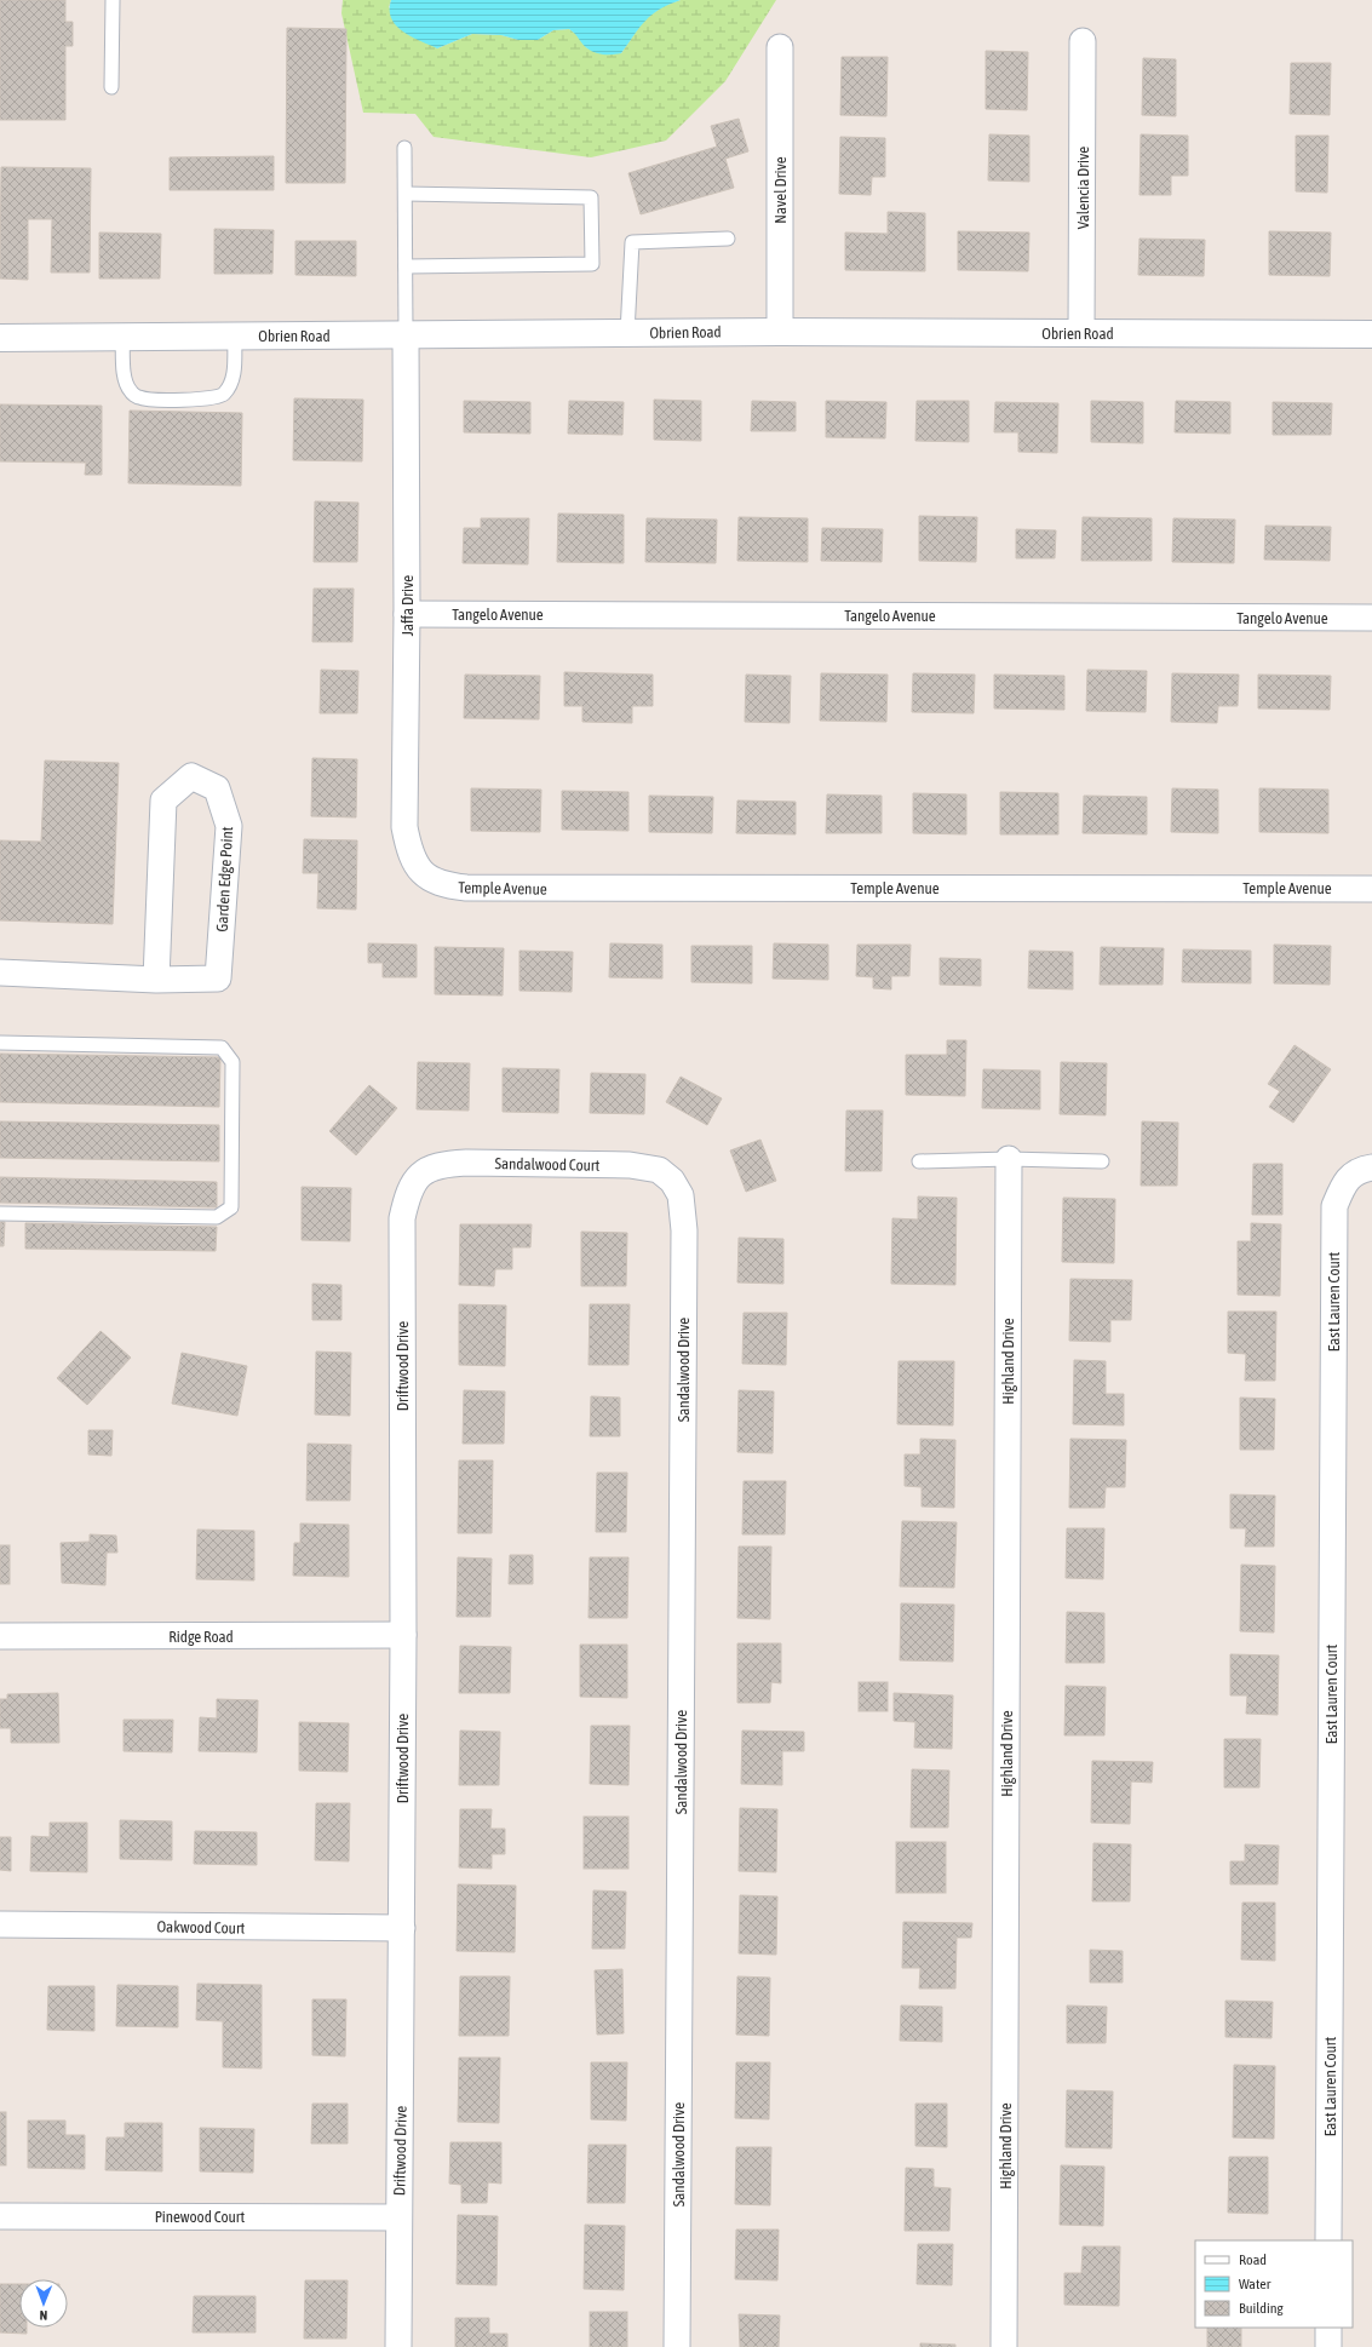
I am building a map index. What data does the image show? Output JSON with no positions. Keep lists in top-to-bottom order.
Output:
{
  "streets": {
    "street": [
      "Valencia Drive",
      "Navel Drive",
      "Obrien Road",
      "Jaffa Drive",
      "Tangelo Avenue",
      "Garden Edge Point",
      "Temple Avenue",
      "Sandalwood Court",
      "East Lauren Court",
      "Highland Drive",
      "Driftwood Drive",
      "Sandalwood Drive",
      "Ridge Road",
      "Oakwood Court",
      "Pinewood Court"
    ]
  },
  "crossings": [
    ["Valencia Drive", "Obrien Road"],
    ["Navel Drive", "Obrien Road"],
    ["Obrien Road", "Jaffa Drive"],
    ["Jaffa Drive", "Tangelo Avenue"],
    ["Jaffa Drive", "Temple Avenue"],
    ["Sandalwood Court", "Driftwood Drive"],
    ["Sandalwood Court", "Sandalwood Drive"],
    ["Driftwood Drive", "Ridge Road"],
    ["Driftwood Drive", "Oakwood Court"],
    ["Driftwood Drive", "Pinewood Court"]
  ],
  "legend": ["Road", "Water", "Building"],
  "north": "bottom"
}
